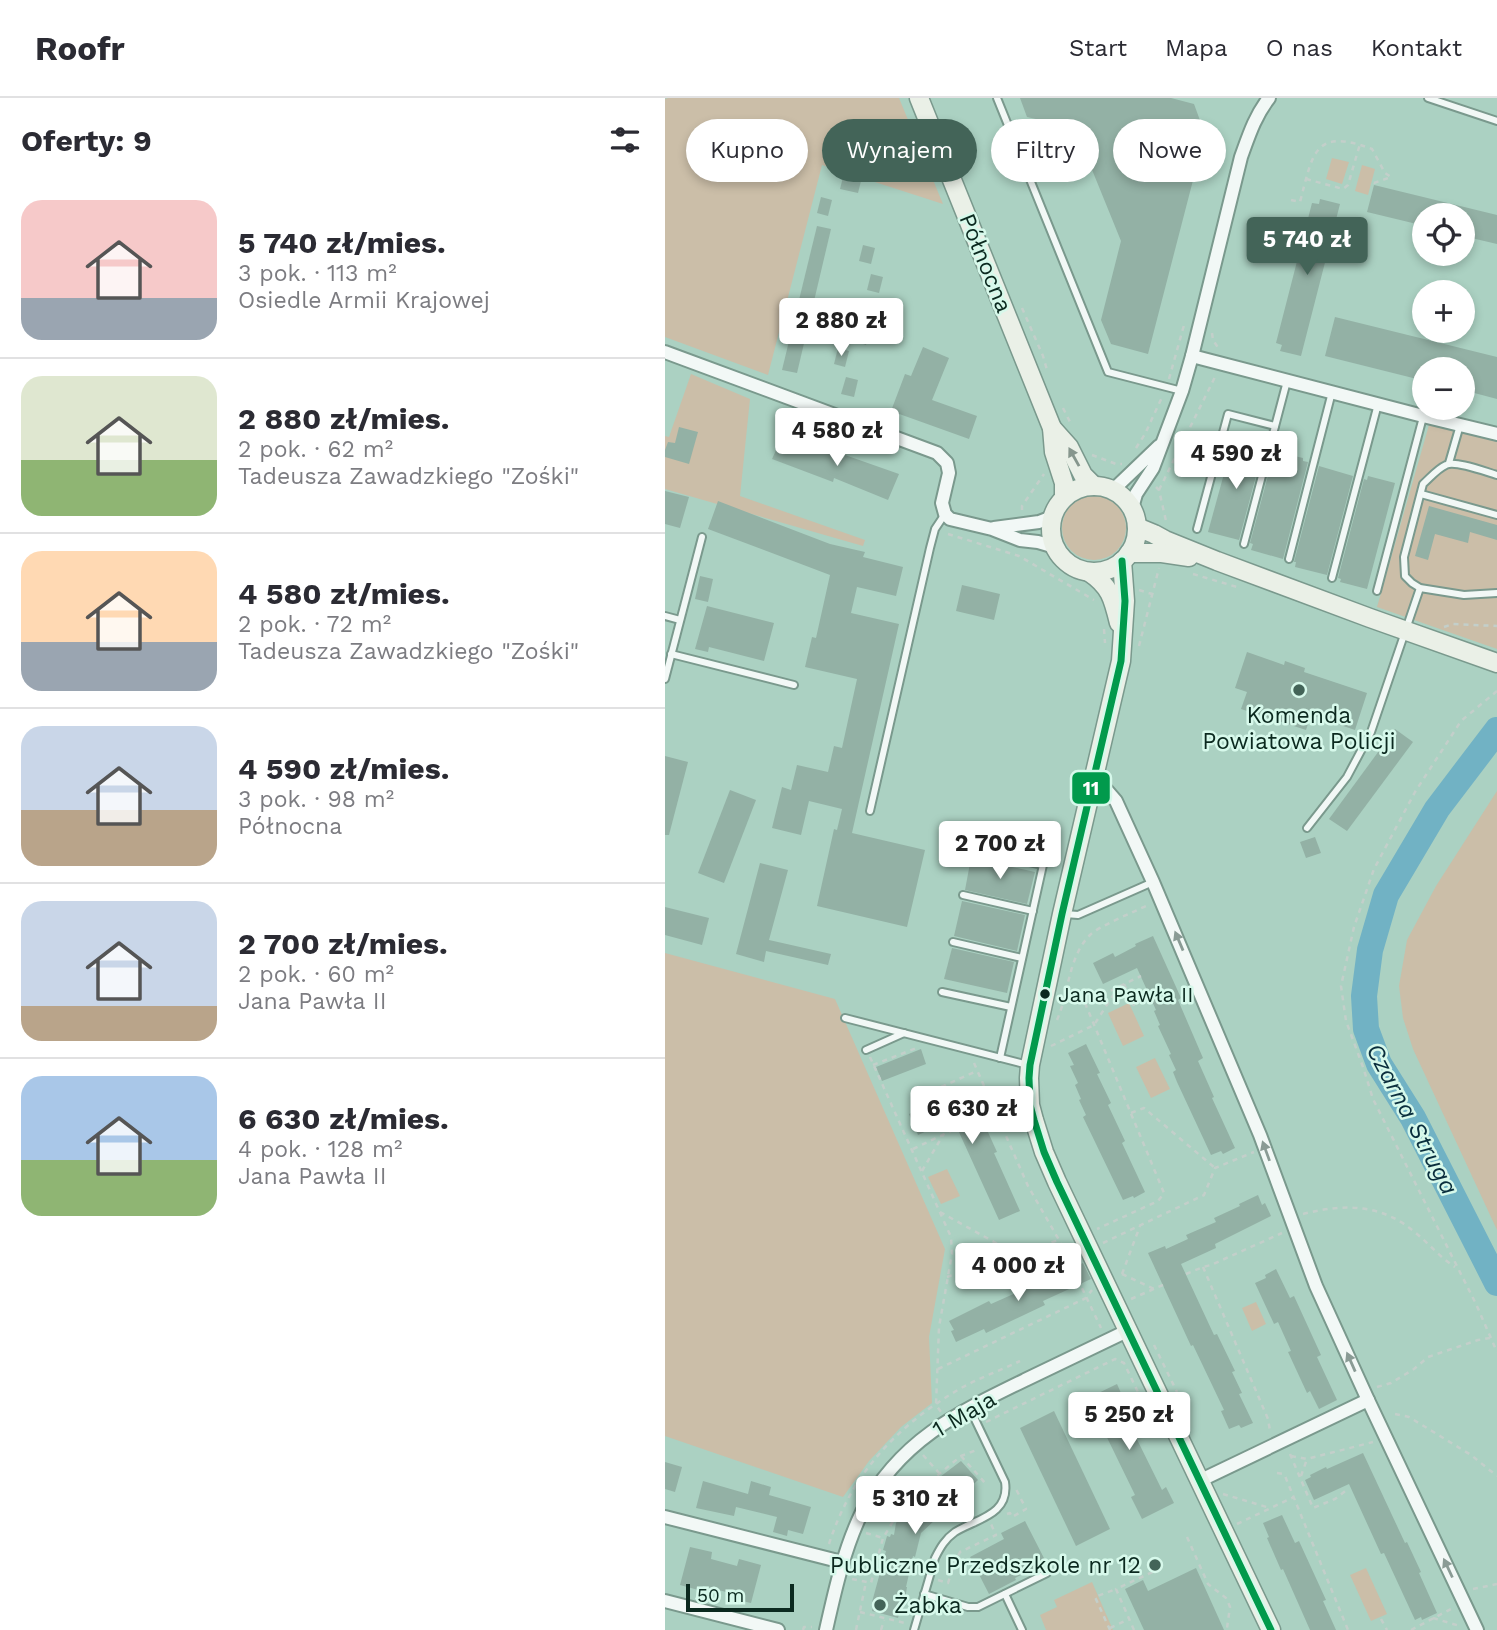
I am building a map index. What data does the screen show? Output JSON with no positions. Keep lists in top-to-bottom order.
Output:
{
  "streets": {
    "street": ["Północna", "1 Maja"]
  },
  "water": ["Czarna Struga"],
  "places": [
    "Komenda Powiatowa Policji",
    "Jana Pawła II",
    "Publiczne Przedszkole nr 12",
    "Żabka"
  ],
  "lines": ["transit line 11"],
  "scale_bar": "50 m",
  "page": {
    "header": "Roofr",
    "nav": [
      "Start",
      "Mapa",
      "O nas",
      "Kontakt"
    ],
    "heading": "Oferty: 9",
    "chip": [
      "Kupno",
      "Wynajem",
      "Filtry",
      "Nowe"
    ],
    "list": [
      {
        "name": "5 740 zł/mies.",
        "note": "3 pok. · 113 m² · Osiedle Armii Krajowej"
      },
      {
        "name": "2 880 zł/mies.",
        "note": "2 pok. · 62 m² · Tadeusza Zawadzkiego \"Zośki\""
      },
      {
        "name": "4 580 zł/mies.",
        "note": "2 pok. · 72 m² · Tadeusza Zawadzkiego \"Zośki\""
      },
      {
        "name": "4 590 zł/mies.",
        "note": "3 pok. · 98 m² · Północna"
      },
      {
        "name": "2 700 zł/mies.",
        "note": "2 pok. · 60 m² · Jana Pawła II"
      },
      {
        "name": "6 630 zł/mies.",
        "note": "4 pok. · 128 m² · Jana Pawła II"
      }
    ],
    "map_buttons": ["+", "−"],
    "price": [
      "5 740 zł",
      "2 880 zł",
      "4 580 zł",
      "4 590 zł",
      "2 700 zł",
      "6 630 zł",
      "4 000 zł",
      "5 250 zł",
      "5 310 zł"
    ],
    "scale": "50 m"
  }
}
